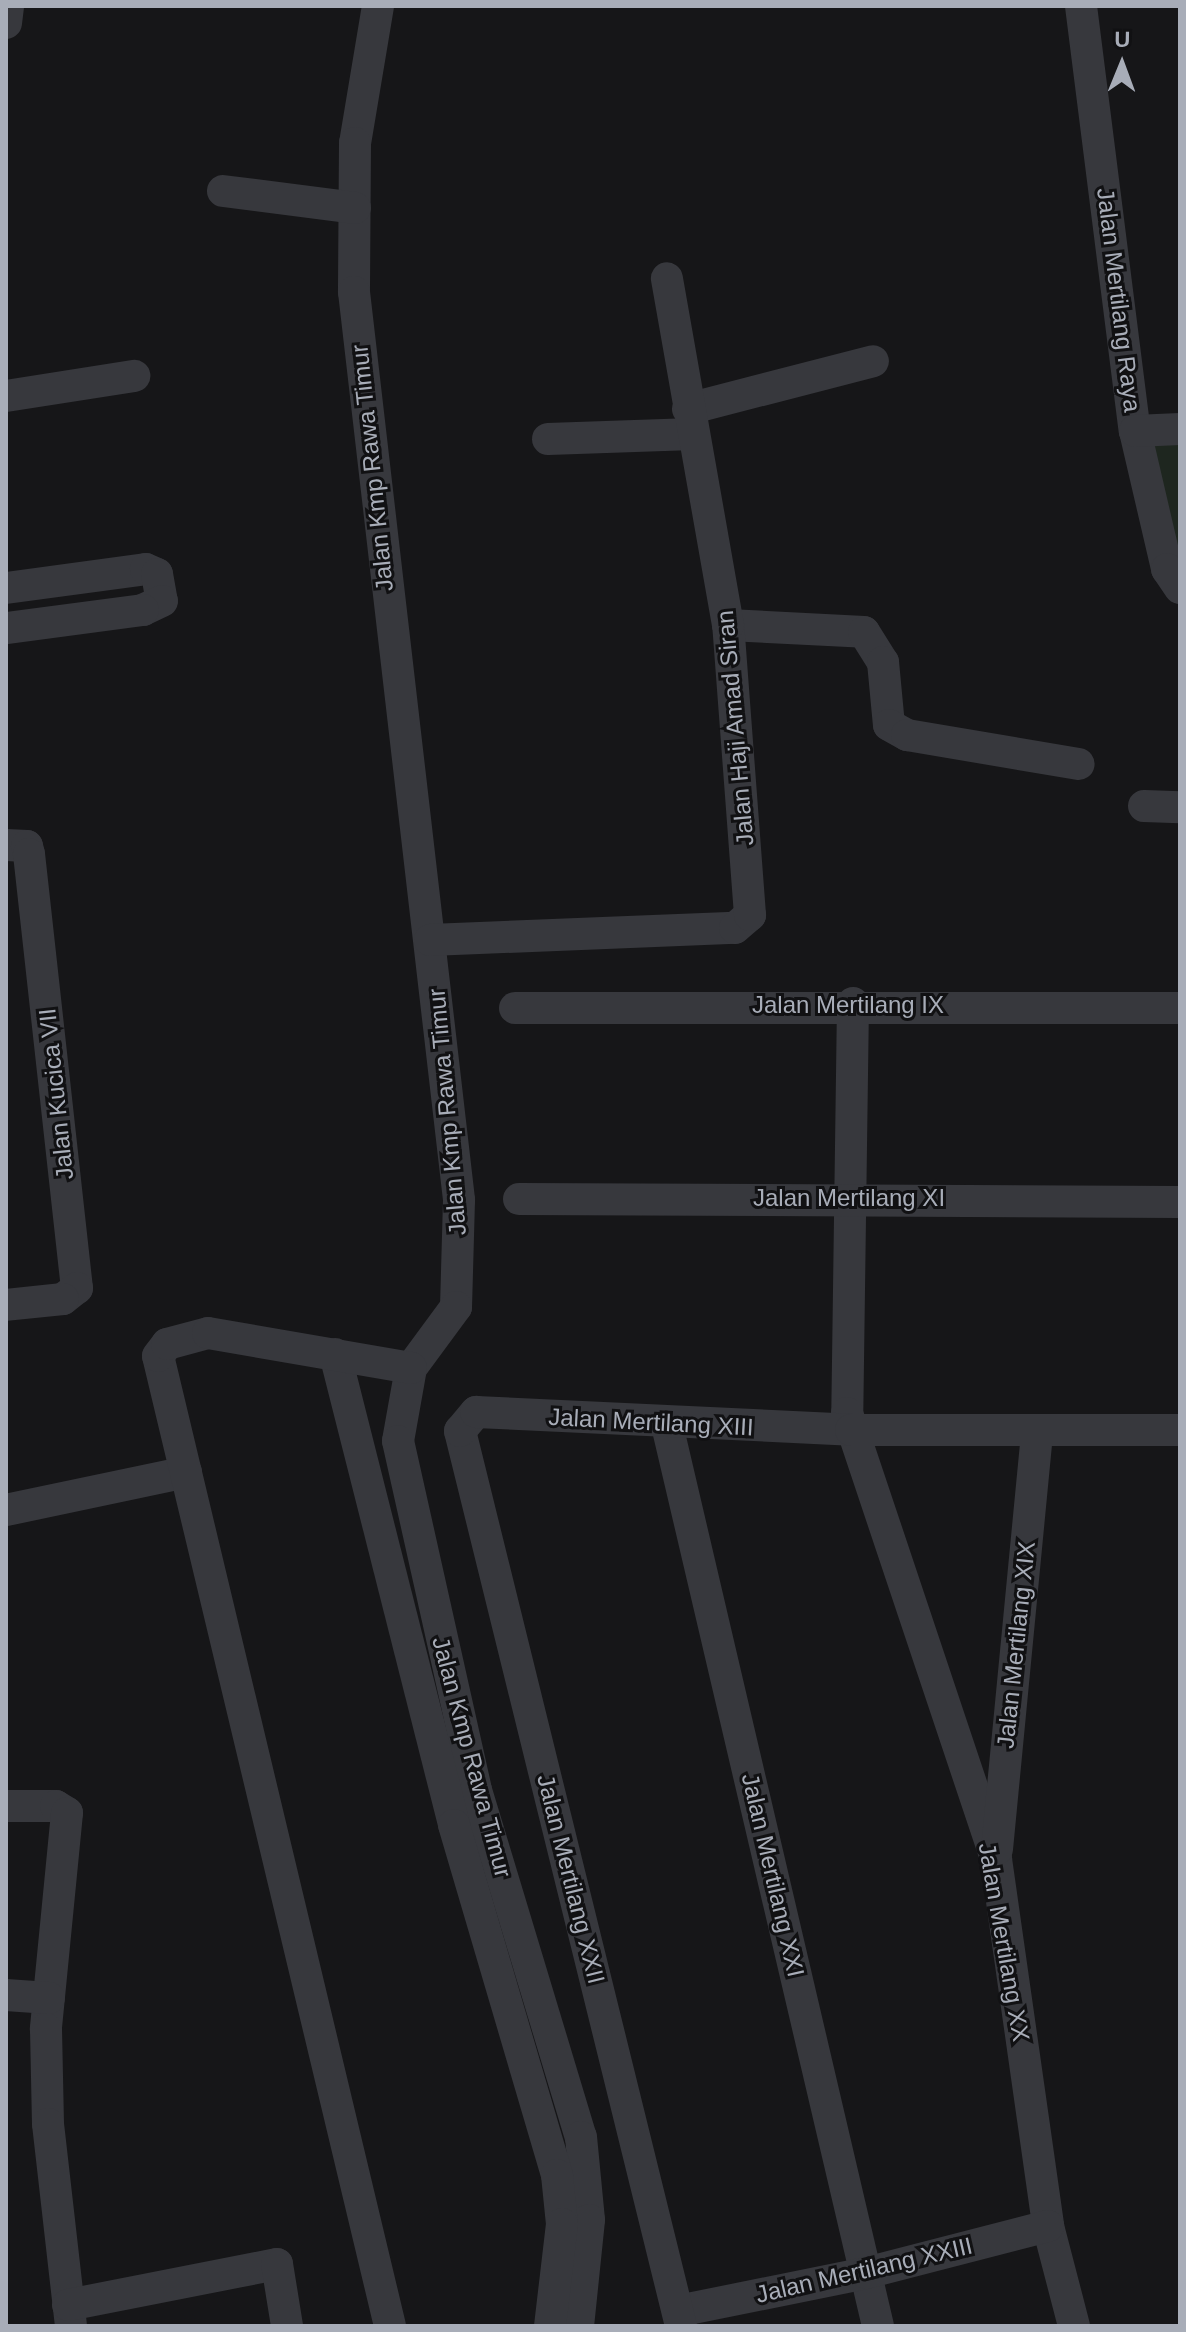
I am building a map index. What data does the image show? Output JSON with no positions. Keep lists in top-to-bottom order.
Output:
{
  "streets": {
    "street": [
      "Jalan Mertilang Raya",
      "Jalan Kmp Rawa Timur",
      "Jalan Haji Amad Siran",
      "Jalan Mertilang IX",
      "Jalan Kucica VII",
      "Jalan Mertilang XI",
      "Jalan Mertilang XIII",
      "Jalan Mertilang XIX",
      "Jalan Mertilang XXI",
      "Jalan Mertilang XXII",
      "Jalan Mertilang XX",
      "Jalan Mertilang XXIII"
    ]
  },
  "crossings": [
    ["Jalan Kmp Rawa Timur", "Jalan Haji Amad Siran"],
    ["Jalan Mertilang XIII", "Jalan Mertilang XIX"],
    ["Jalan Mertilang XIII", "Jalan Mertilang XXI"],
    ["Jalan Mertilang XIII", "Jalan Mertilang XXII"],
    ["Jalan Mertilang XIII", "Jalan Mertilang XX"],
    ["Jalan Mertilang XIX", "Jalan Mertilang XX"],
    ["Jalan Mertilang XXI", "Jalan Mertilang XXIII"],
    ["Jalan Mertilang XXII", "Jalan Mertilang XXIII"],
    ["Jalan Mertilang XX", "Jalan Mertilang XXIII"]
  ],
  "north": "top"
}
